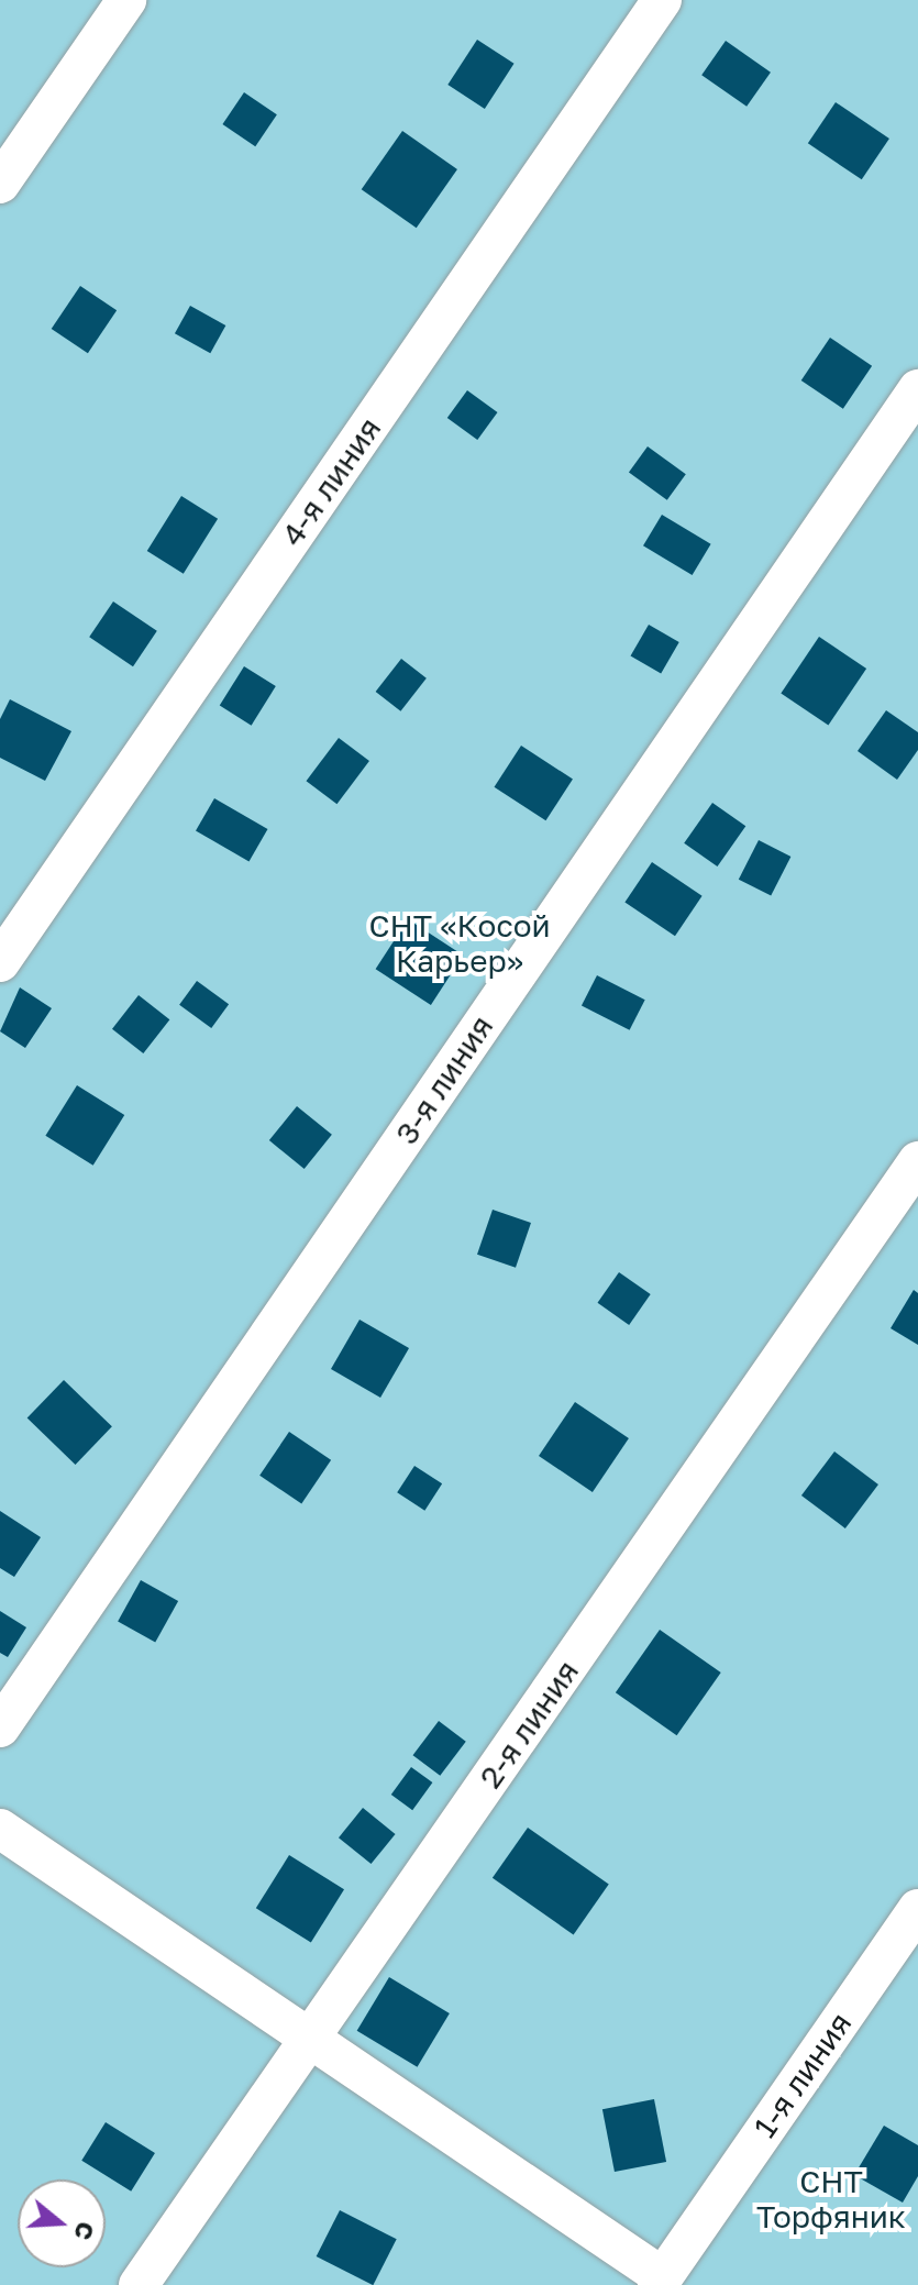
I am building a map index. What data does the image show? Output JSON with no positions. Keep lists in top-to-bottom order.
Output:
{
  "streets": {
    "street": [
      "4-я линия",
      "3-я линия",
      "2-я линия",
      "1-я линия"
    ]
  },
  "parks": ["СНТ «Косой Карьер»", "СНТ Торфяник"],
  "north": "right"
}
